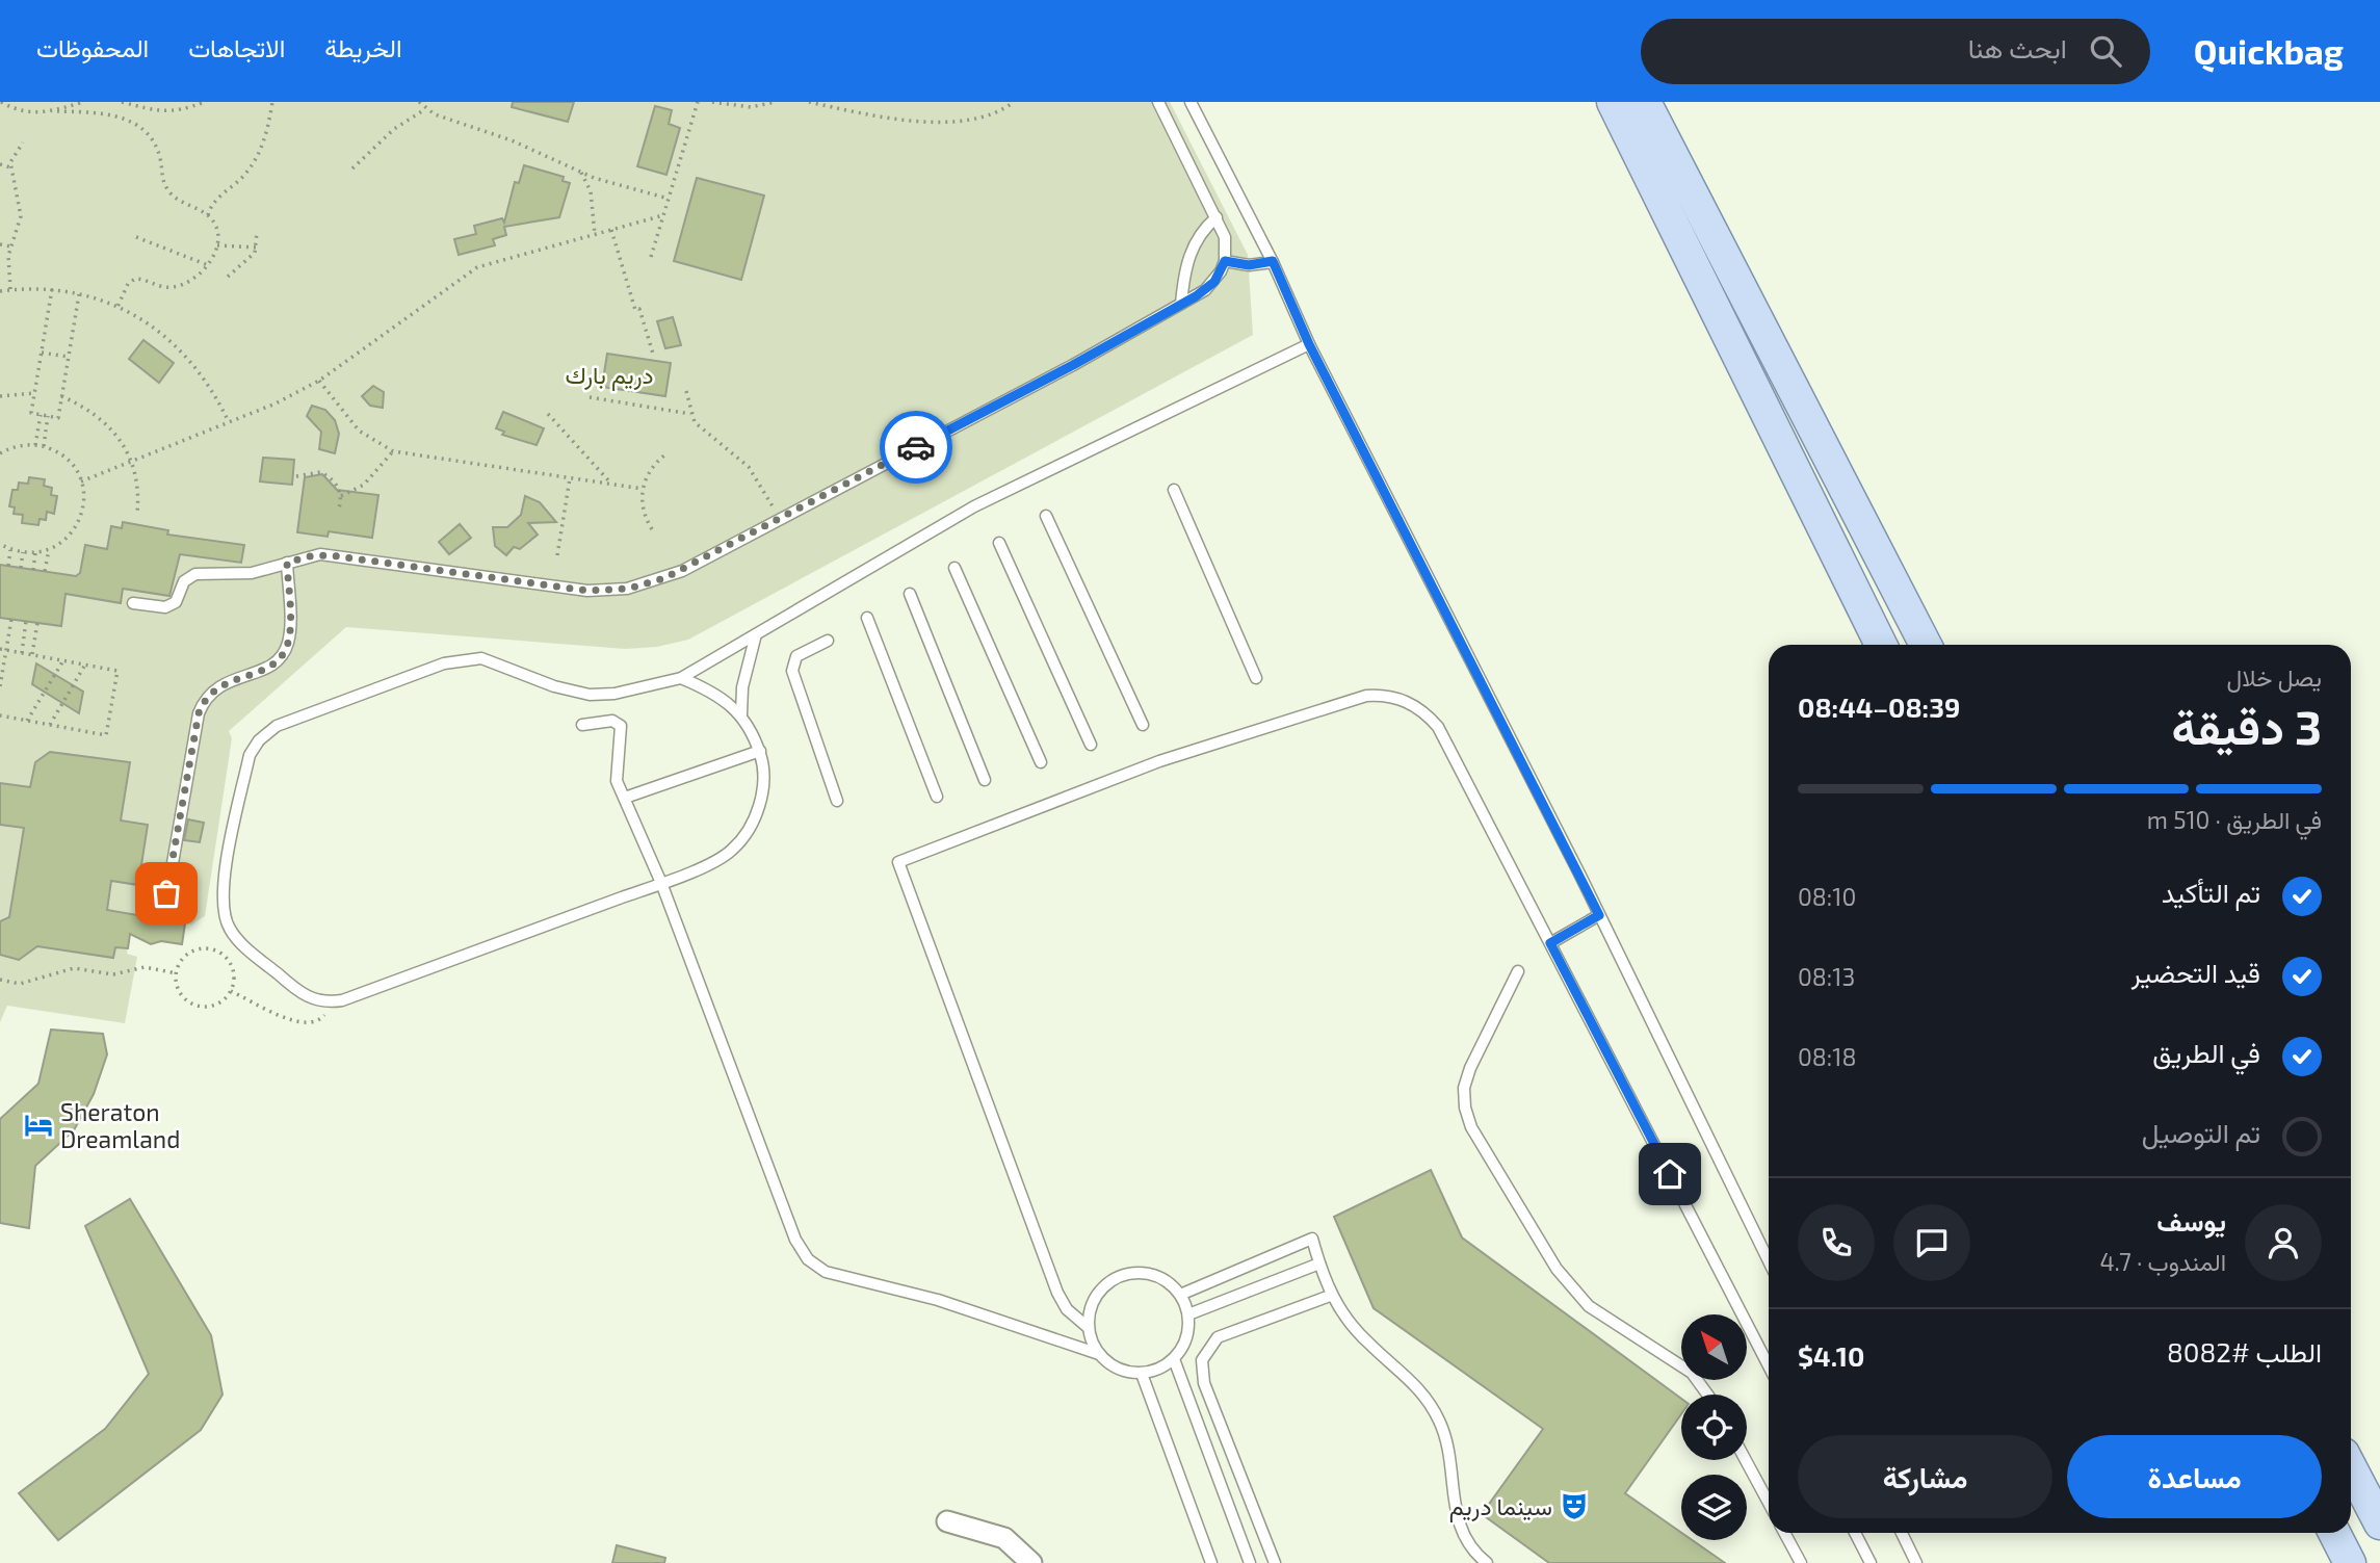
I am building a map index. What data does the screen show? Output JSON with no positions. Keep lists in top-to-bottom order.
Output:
{
  "parks": ["دريم بارك"],
  "places": {
    "hotel": ["Sheraton Dreamland"],
    "theatre": ["سينما دريم"]
  },
  "north": "top left",
  "page": {
    "header": "Quickbag",
    "search": "ابحث هنا",
    "nav": ["الخريطة", "الاتجاهات", "المحفوظات"],
    "heading": ["3 دقيقة", "يصل خلال", "08:39–08:44"],
    "panel": [
      "يوسف",
      "المندوب · 4.7",
      "الطلب #8082",
      "$4.10"
    ],
    "bar": "في الطريق · 510 m",
    "list": [
      ["تم التأكيد", "08:10"],
      ["قيد التحضير", "08:13"],
      ["في الطريق", "08:18"],
      "تم التوصيل"
    ],
    "buttons": ["مساعدة", "مشاركة"]
  }
}
